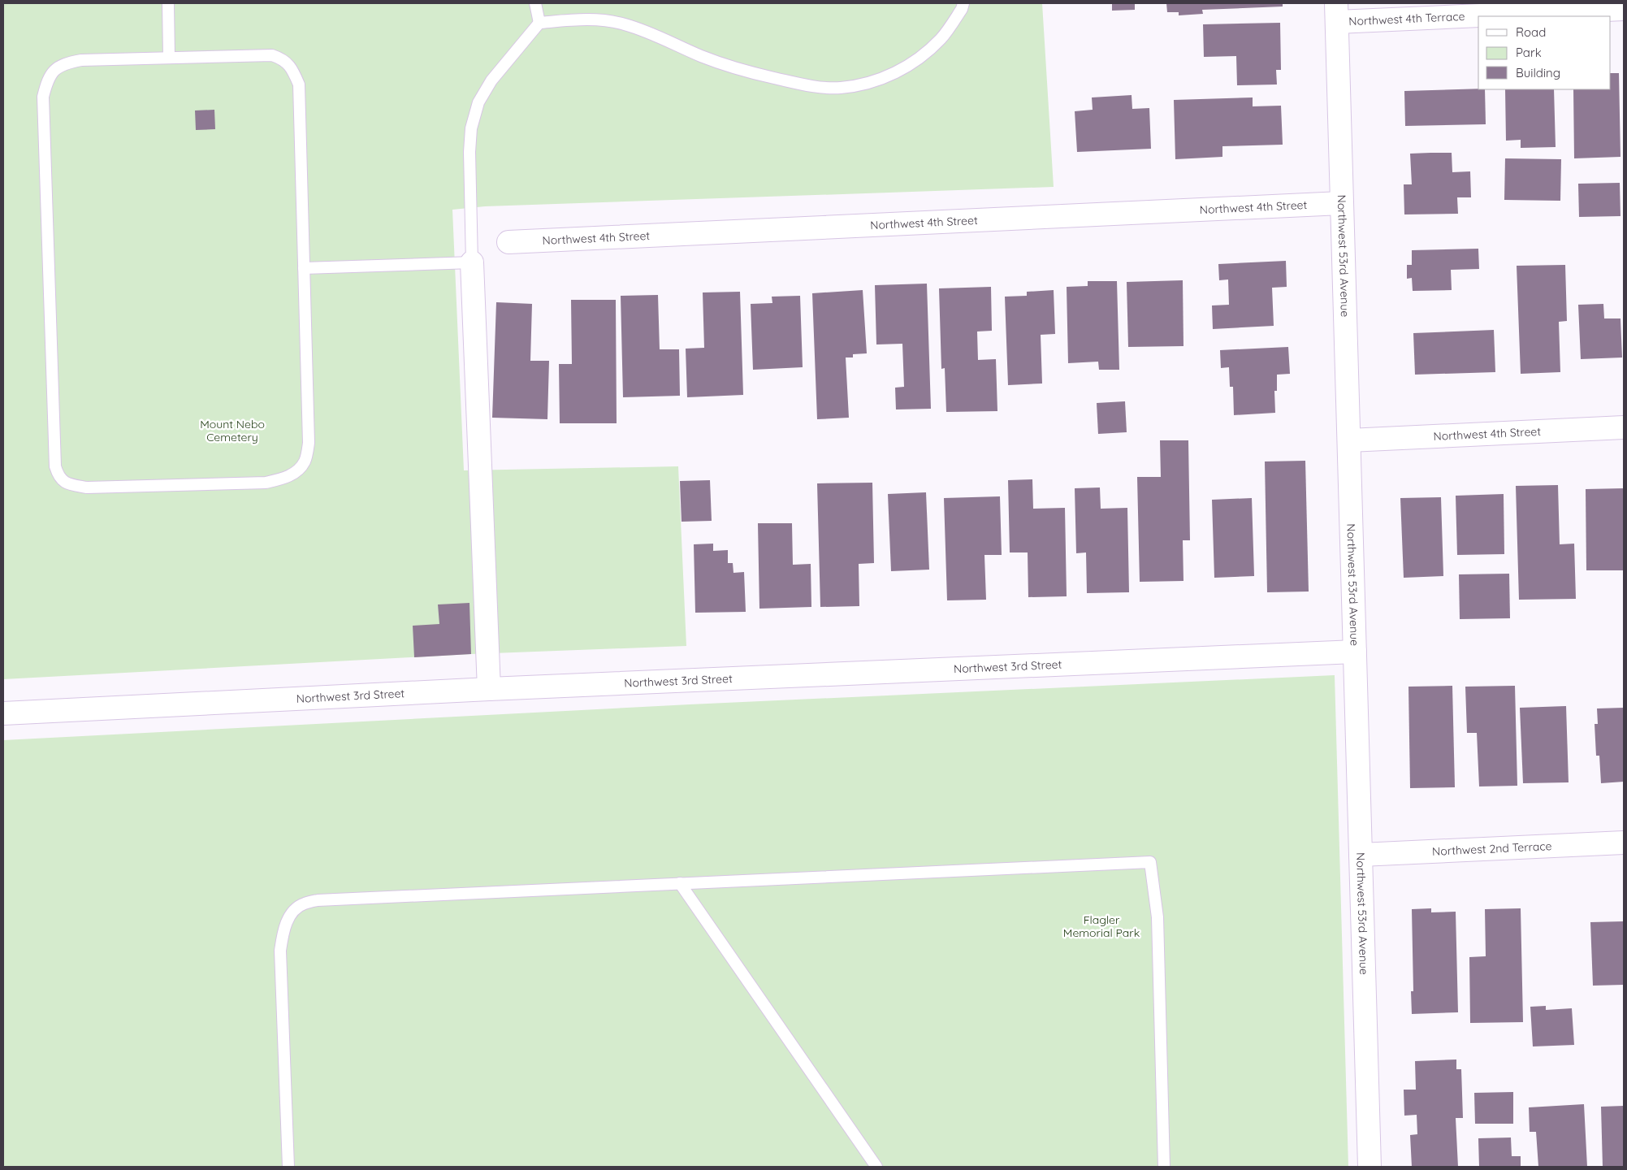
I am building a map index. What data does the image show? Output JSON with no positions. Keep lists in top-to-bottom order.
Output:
{
  "streets": {
    "street": [
      "Northwest 4th Terrace",
      "Northwest 4th Street",
      "Northwest 53rd Avenue",
      "Northwest 3rd Street",
      "Northwest 2nd Terrace"
    ]
  },
  "crossings": [
    ["Northwest 4th Terrace", "Northwest 53rd Avenue"],
    ["Northwest 4th Street", "Northwest 53rd Avenue"],
    ["Northwest 53rd Avenue", "Northwest 3rd Street"],
    ["Northwest 53rd Avenue", "Northwest 2nd Terrace"]
  ],
  "parks": ["Mount Nebo Cemetery", "Flagler Memorial Park"],
  "legend": ["Road", "Park", "Building"]
}
